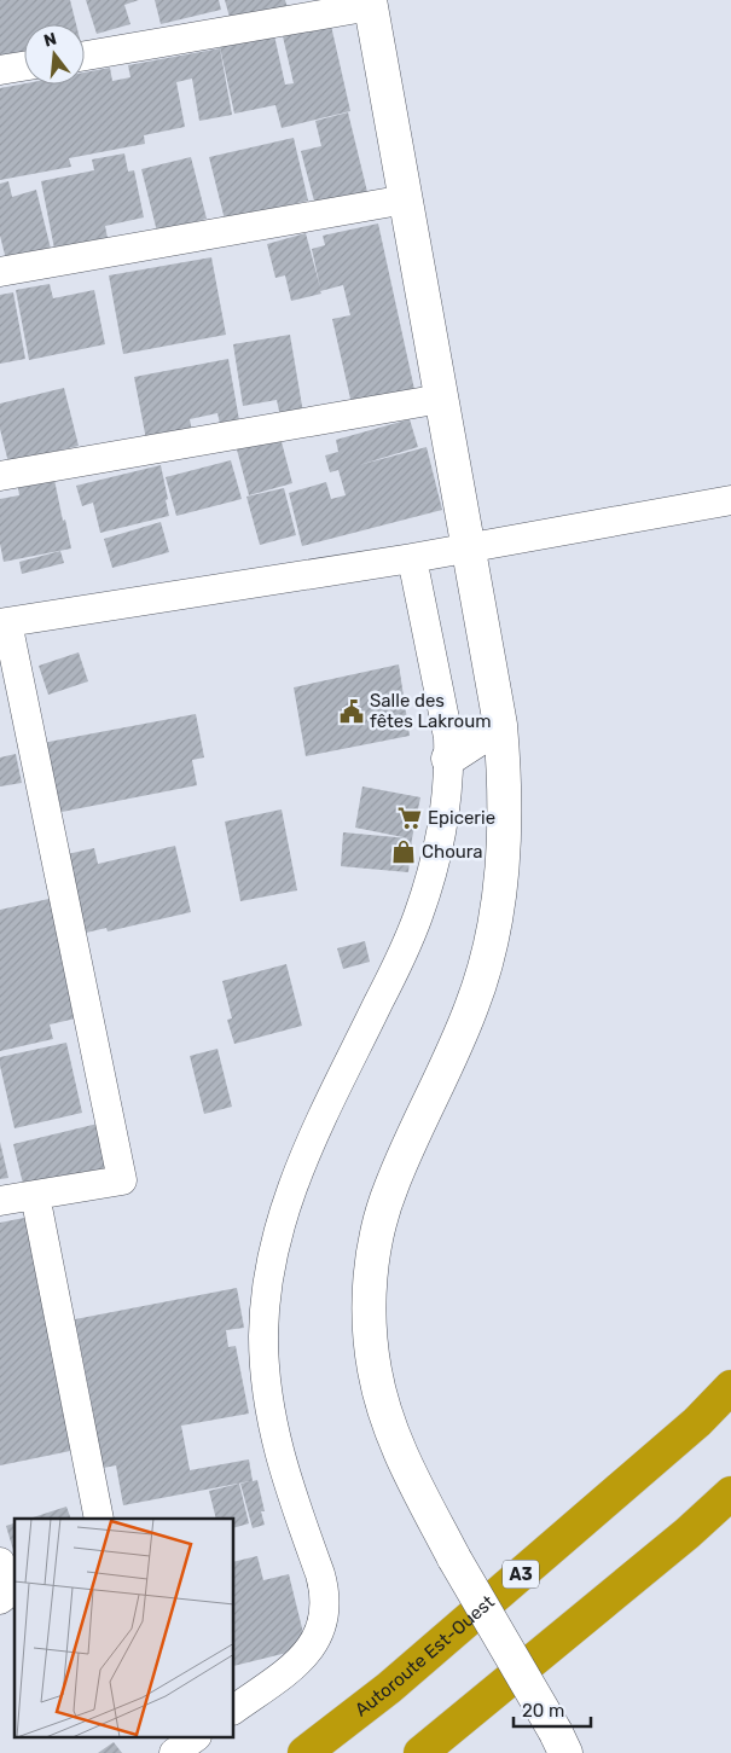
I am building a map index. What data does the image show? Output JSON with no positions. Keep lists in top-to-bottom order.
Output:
{
  "streets": {
    "highway": ["A3", "Autoroute Est-Ouest"]
  },
  "places": {
    "public building": ["Salle des fêtes Lakroum"],
    "supermarket": ["Epicerie"],
    "shop": ["Choura"]
  },
  "scale_bar": "20 m",
  "north": "top"
}
